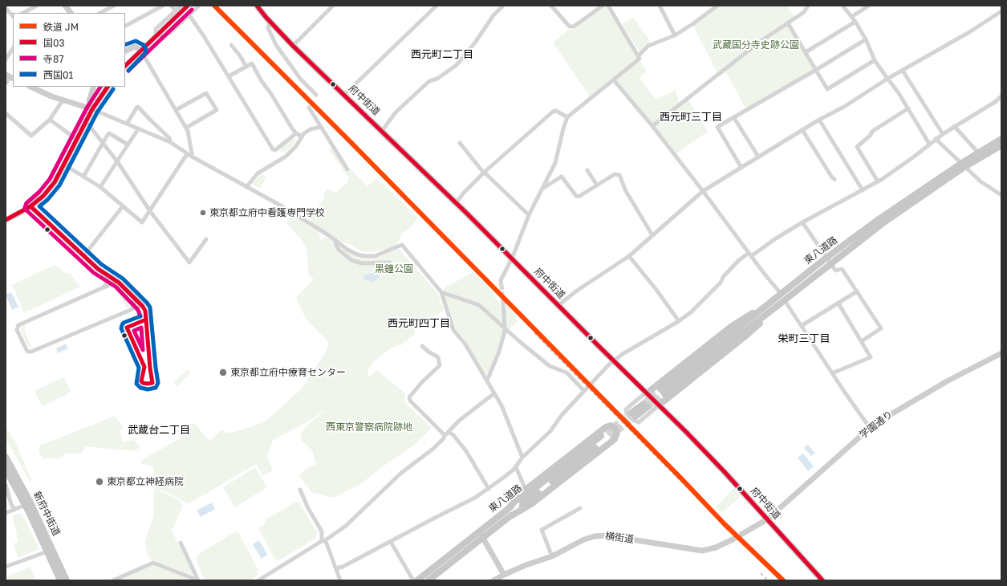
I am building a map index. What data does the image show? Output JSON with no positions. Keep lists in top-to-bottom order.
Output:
{
  "streets": {
    "main road": ["府中街道", "東八道路", "新府中街道"],
    "street": ["学園通り", "横街道"]
  },
  "crossings": [
    ["府中街道", "学園通り"]
  ],
  "districts": [
    "西元町二丁目",
    "西元町三丁目",
    "西元町四丁目",
    "栄町三丁目",
    "武蔵台二丁目"
  ],
  "parks": ["武蔵国分寺史跡公園", "黒鐘公園", "西東京警察病院跡地"],
  "places": ["東京都立府中看護専門学校", "東京都立府中療育センター", "東京都立神経病院"],
  "lines": [
    "rail line JM",
    "transit line 国03",
    "transit line 寺87",
    "transit line 西国01"
  ],
  "legend": [
    "鉄道 JM",
    "国03",
    "寺87",
    "西国01"
  ]
}
